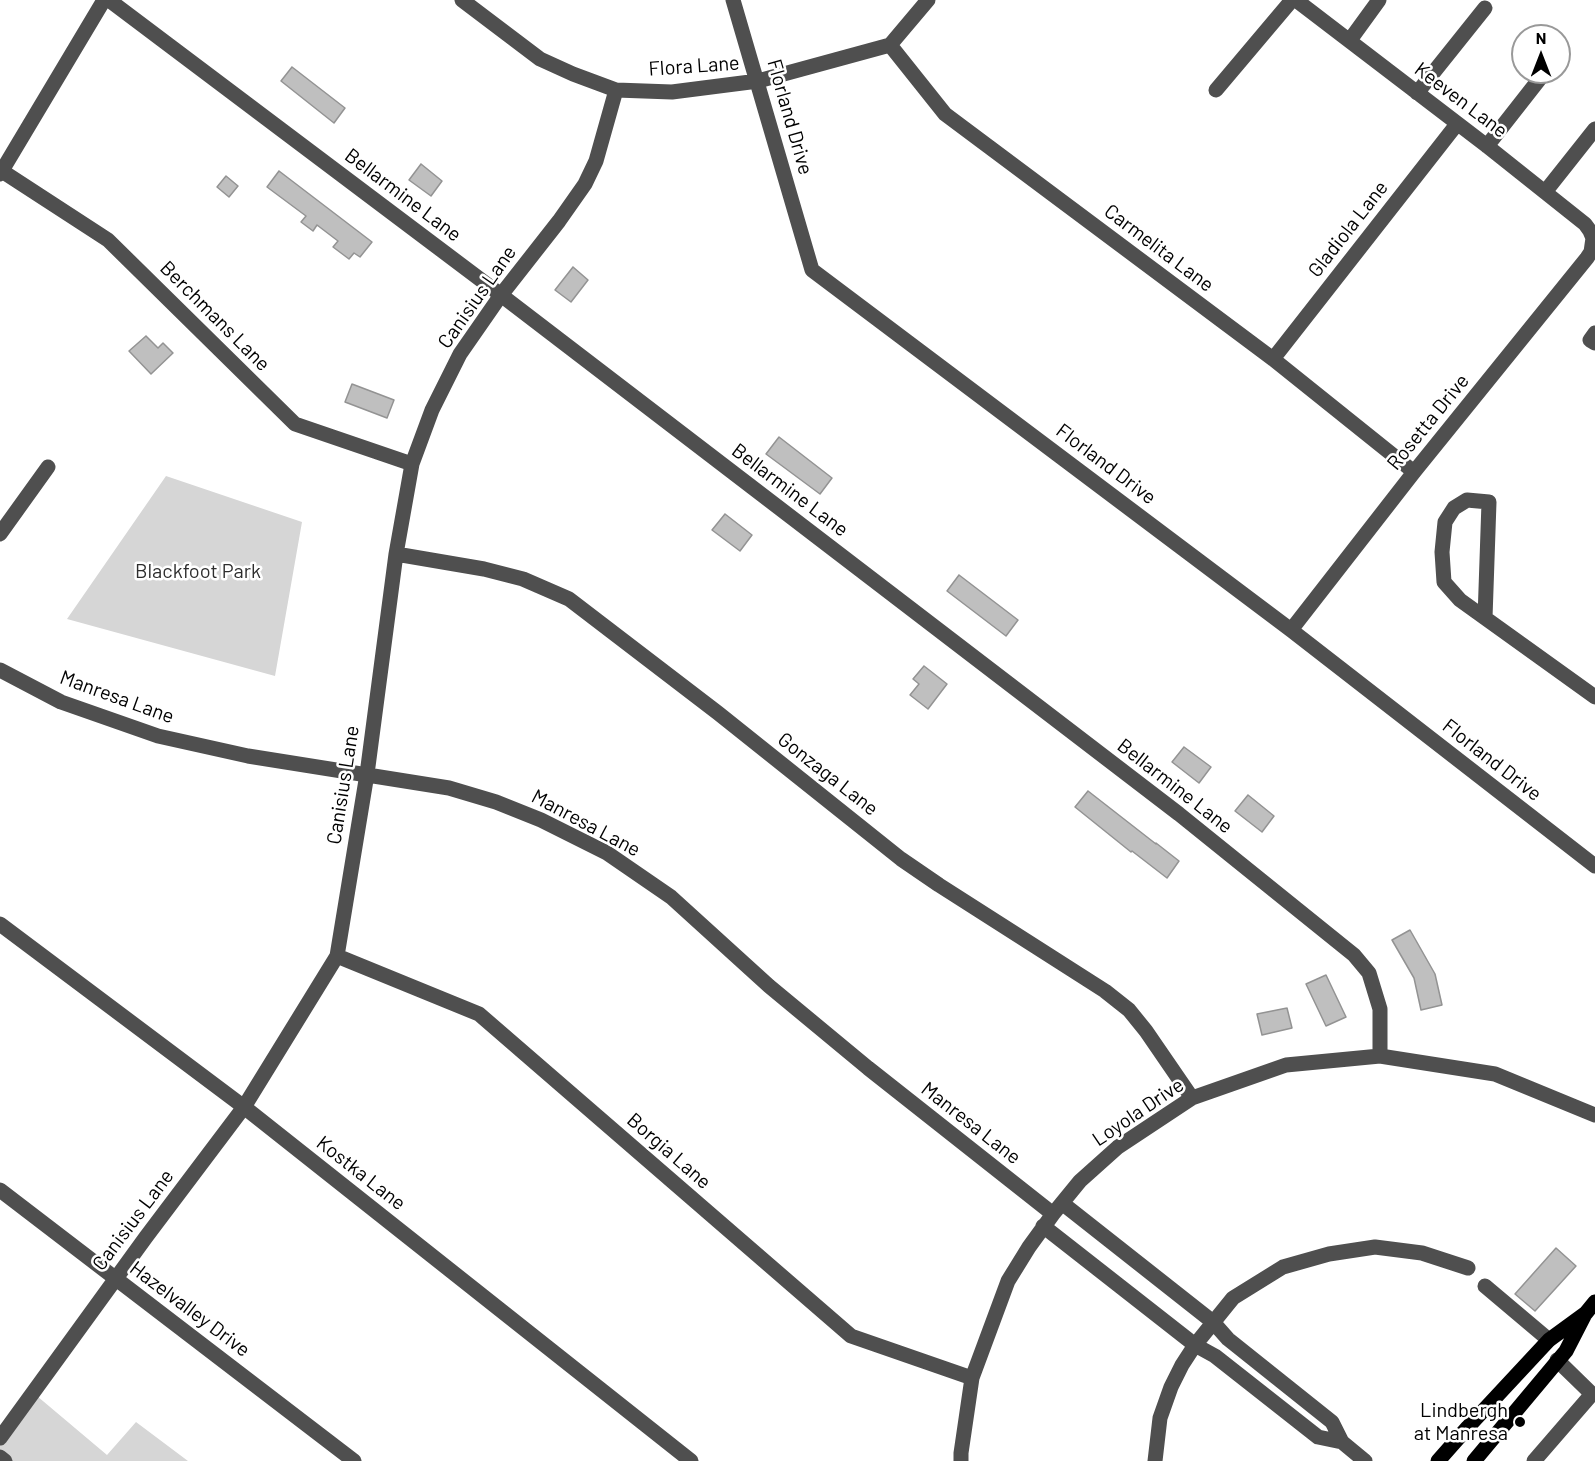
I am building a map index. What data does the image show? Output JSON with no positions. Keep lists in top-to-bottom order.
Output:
{
  "streets": {
    "street": [
      "Flora Lane",
      "Keeven Lane",
      "Florland Drive",
      "Bellarmine Lane",
      "Gladiola Lane",
      "Carmelita Lane",
      "Canisius Lane",
      "Berchmans Lane",
      "Rosetta Drive",
      "Manresa Lane",
      "Gonzaga Lane",
      "Loyola Drive",
      "Borgia Lane",
      "Kostka Lane",
      "Hazelvalley Drive"
    ]
  },
  "crossings": [
    ["Flora Lane", "Florland Drive"],
    ["Flora Lane", "Carmelita Lane"],
    ["Flora Lane", "Canisius Lane"],
    ["Keeven Lane", "Gladiola Lane"],
    ["Keeven Lane", "Rosetta Drive"],
    ["Florland Drive", "Rosetta Drive"],
    ["Bellarmine Lane", "Canisius Lane"],
    ["Bellarmine Lane", "Loyola Drive"],
    ["Gladiola Lane", "Carmelita Lane"],
    ["Carmelita Lane", "Rosetta Drive"],
    ["Canisius Lane", "Berchmans Lane"],
    ["Canisius Lane", "Manresa Lane"],
    ["Canisius Lane", "Gonzaga Lane"],
    ["Canisius Lane", "Borgia Lane"],
    ["Canisius Lane", "Kostka Lane"],
    ["Canisius Lane", "Hazelvalley Drive"],
    ["Manresa Lane", "Loyola Drive"],
    ["Gonzaga Lane", "Loyola Drive"],
    ["Loyola Drive", "Borgia Lane"]
  ],
  "parks": ["Blackfoot Park"],
  "places": ["Lindbergh at Manresa"],
  "north": "top"
}
